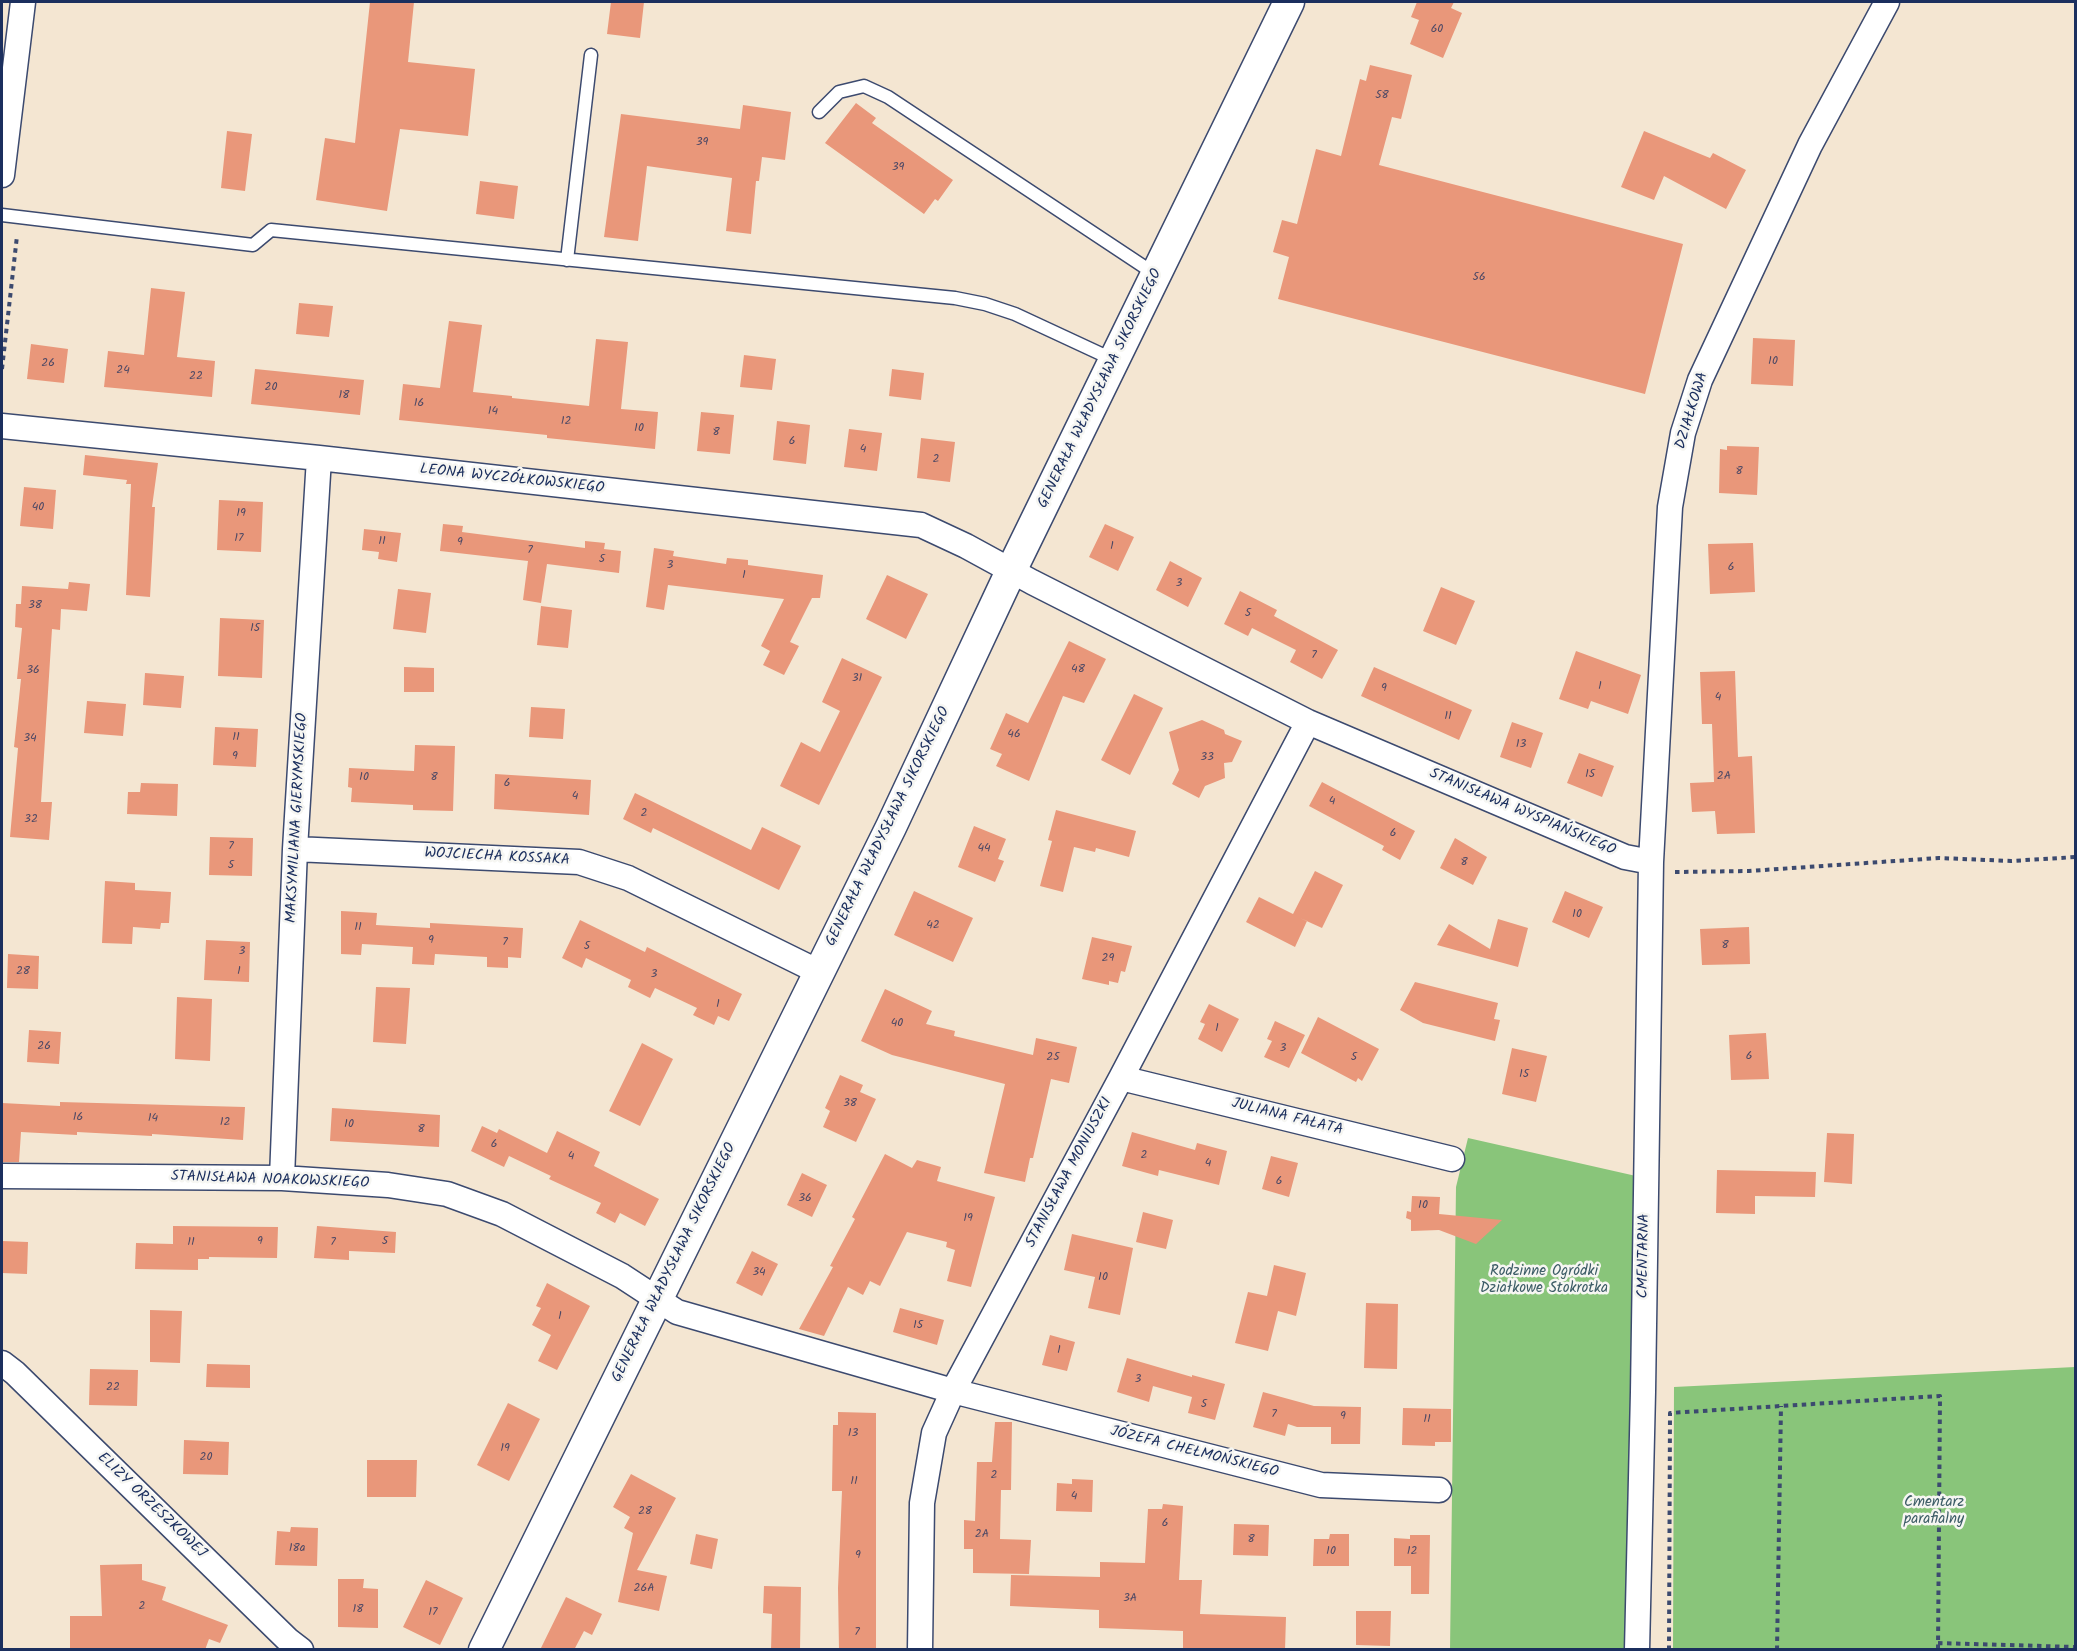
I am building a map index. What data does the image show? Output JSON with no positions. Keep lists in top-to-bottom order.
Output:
{
  "streets": {
    "street": [
      "GENERAŁA WŁADYSŁAWA SIKORSKIEGO",
      "DZIAŁKOWA",
      "LEONA WYCZÓŁKOWSKIEGO",
      "STANISŁAWA WYSPIAŃSKIEGO",
      "MAKSYMILIANA GIERYMSKIEGO",
      "WOJCIECHA KOSSAKA",
      "JULIANA FAŁATA",
      "STANISŁAWA MONIUSZKI",
      "STANISŁAWA NOAKOWSKIEGO",
      "CMENTARNA",
      "JÓZEFA CHEŁMOŃSKIEGO",
      "ELIZY ORZESZKOWEJ"
    ]
  },
  "crossings": [
    ["GENERAŁA WŁADYSŁAWA SIKORSKIEGO", "LEONA WYCZÓŁKOWSKIEGO"],
    ["GENERAŁA WŁADYSŁAWA SIKORSKIEGO", "STANISŁAWA WYSPIAŃSKIEGO"],
    ["GENERAŁA WŁADYSŁAWA SIKORSKIEGO", "WOJCIECHA KOSSAKA"],
    ["GENERAŁA WŁADYSŁAWA SIKORSKIEGO", "STANISŁAWA NOAKOWSKIEGO"],
    ["DZIAŁKOWA", "STANISŁAWA WYSPIAŃSKIEGO"],
    ["DZIAŁKOWA", "CMENTARNA"],
    ["LEONA WYCZÓŁKOWSKIEGO", "STANISŁAWA WYSPIAŃSKIEGO"],
    ["LEONA WYCZÓŁKOWSKIEGO", "MAKSYMILIANA GIERYMSKIEGO"],
    ["STANISŁAWA WYSPIAŃSKIEGO", "STANISŁAWA MONIUSZKI"],
    ["STANISŁAWA WYSPIAŃSKIEGO", "CMENTARNA"],
    ["MAKSYMILIANA GIERYMSKIEGO", "WOJCIECHA KOSSAKA"],
    ["MAKSYMILIANA GIERYMSKIEGO", "STANISŁAWA NOAKOWSKIEGO"],
    ["JULIANA FAŁATA", "STANISŁAWA MONIUSZKI"],
    ["STANISŁAWA MONIUSZKI", "STANISŁAWA NOAKOWSKIEGO"],
    ["STANISŁAWA MONIUSZKI", "JÓZEFA CHEŁMOŃSKIEGO"],
    ["STANISŁAWA NOAKOWSKIEGO", "JÓZEFA CHEŁMOŃSKIEGO"]
  ],
  "parks": ["Rodzinne Ogródki Działkowe Stokrotka", "Cmentarz parafialny"],
  "house_numbers": [
    "60",
    "58",
    "39",
    "39",
    "56",
    "10",
    "26",
    "24",
    "22",
    "20",
    "18",
    "16",
    "14",
    "12",
    "10",
    "8",
    "6",
    "4",
    "2",
    "8",
    "40",
    "19",
    "17",
    "11",
    "9",
    "1",
    "7",
    "5",
    "3",
    "6",
    "1",
    "3",
    "38",
    "5",
    "15",
    "7",
    "48",
    "36",
    "31",
    "1",
    "9",
    "4",
    "11",
    "46",
    "11",
    "34",
    "13",
    "9",
    "33",
    "15",
    "2A",
    "10",
    "8",
    "6",
    "4",
    "4",
    "2",
    "32",
    "6",
    "7",
    "44",
    "8",
    "5",
    "10",
    "42",
    "11",
    "9",
    "7",
    "8",
    "5",
    "3",
    "29",
    "28",
    "1",
    "3",
    "1",
    "40",
    "1",
    "26",
    "3",
    "6",
    "25",
    "5",
    "15",
    "38",
    "16",
    "14",
    "12",
    "10",
    "8",
    "6",
    "2",
    "4",
    "4",
    "6",
    "36",
    "10",
    "19",
    "9",
    "5",
    "11",
    "7",
    "34",
    "10",
    "1",
    "15",
    "1",
    "3",
    "22",
    "5",
    "7",
    "9",
    "11",
    "13",
    "19",
    "20",
    "2",
    "11",
    "4",
    "28",
    "6",
    "2A",
    "8",
    "18a",
    "10",
    "12",
    "9",
    "26A",
    "3A",
    "2",
    "18",
    "17",
    "7"
  ]
}
